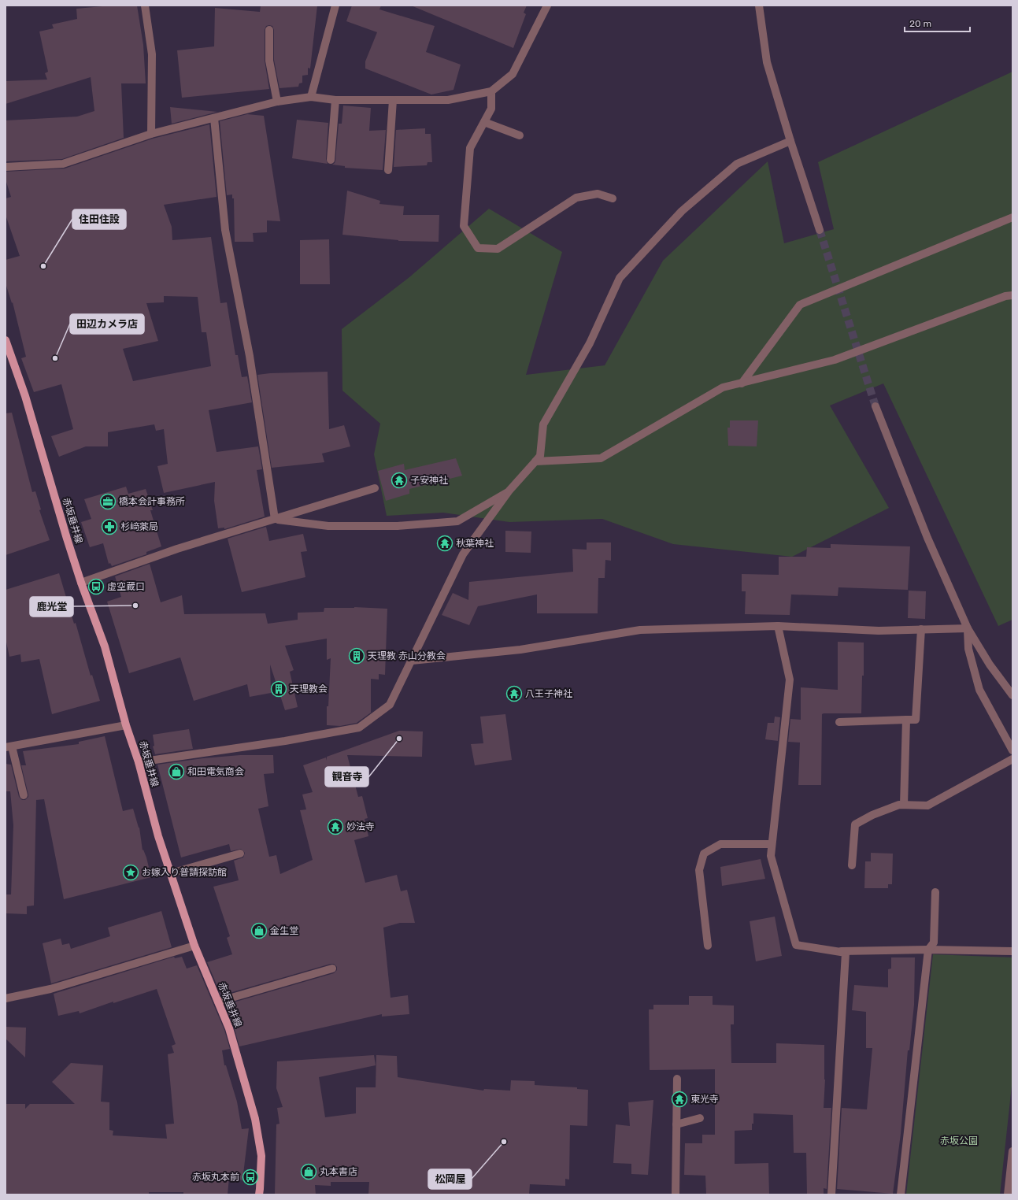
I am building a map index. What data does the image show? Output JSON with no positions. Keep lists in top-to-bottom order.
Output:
{
  "streets": {
    "main road": ["赤坂垂井線"]
  },
  "parks": ["赤坂公園"],
  "places": {
    "other": [
      "住田住設",
      "田辺カメラ店",
      "鹿光堂",
      "観音寺",
      "松岡屋"
    ],
    "temple": [
      "子安神社",
      "秋葉神社",
      "八王子神社",
      "妙法寺",
      "東光寺"
    ],
    "office": ["橋本会計事務所"],
    "pharmacy": ["杉﨑薬局"],
    "bus stop": ["虚空蔵口", "赤坂丸本前"],
    "building": ["天理教 赤山分教会", "天理教会"],
    "shop": ["和田電気商会", "金生堂", "丸本書店"],
    "place": ["お嫁入り普請探訪館"]
  },
  "scale_bar": "20 m"
}
